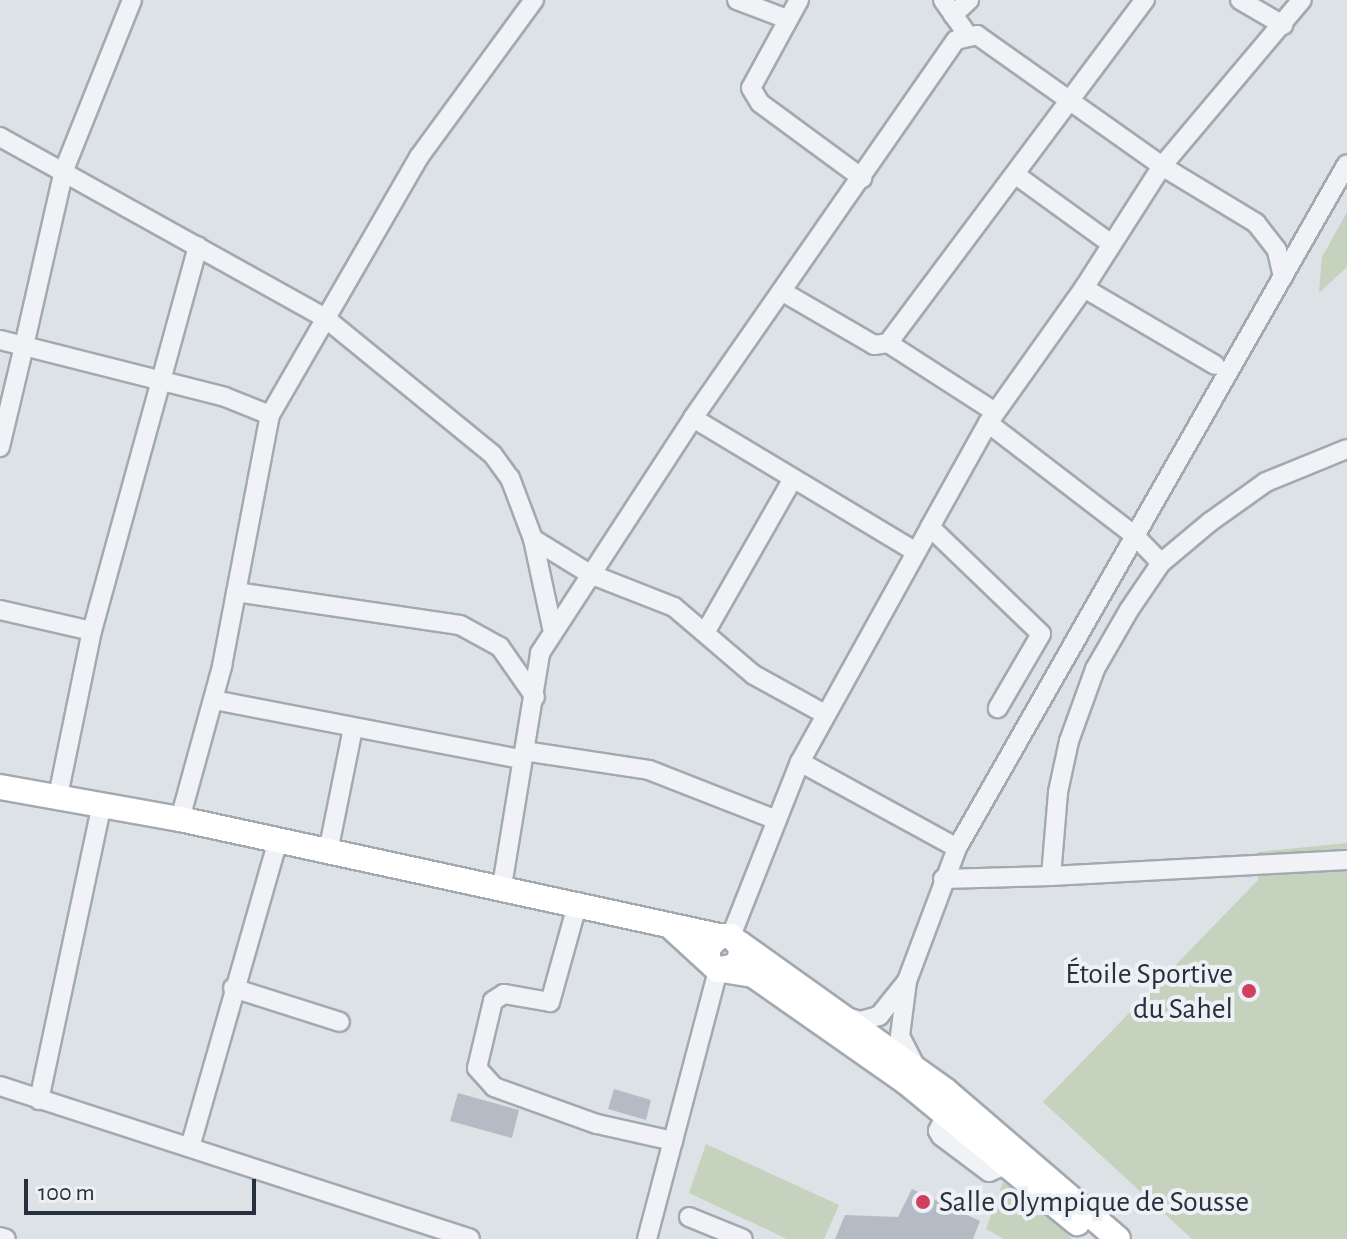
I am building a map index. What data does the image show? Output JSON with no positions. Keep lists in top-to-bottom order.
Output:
{
  "places": ["Étoile Sportive du Sahel", "Salle Olympique de Sousse"],
  "scale_bar": "100 m"
}
